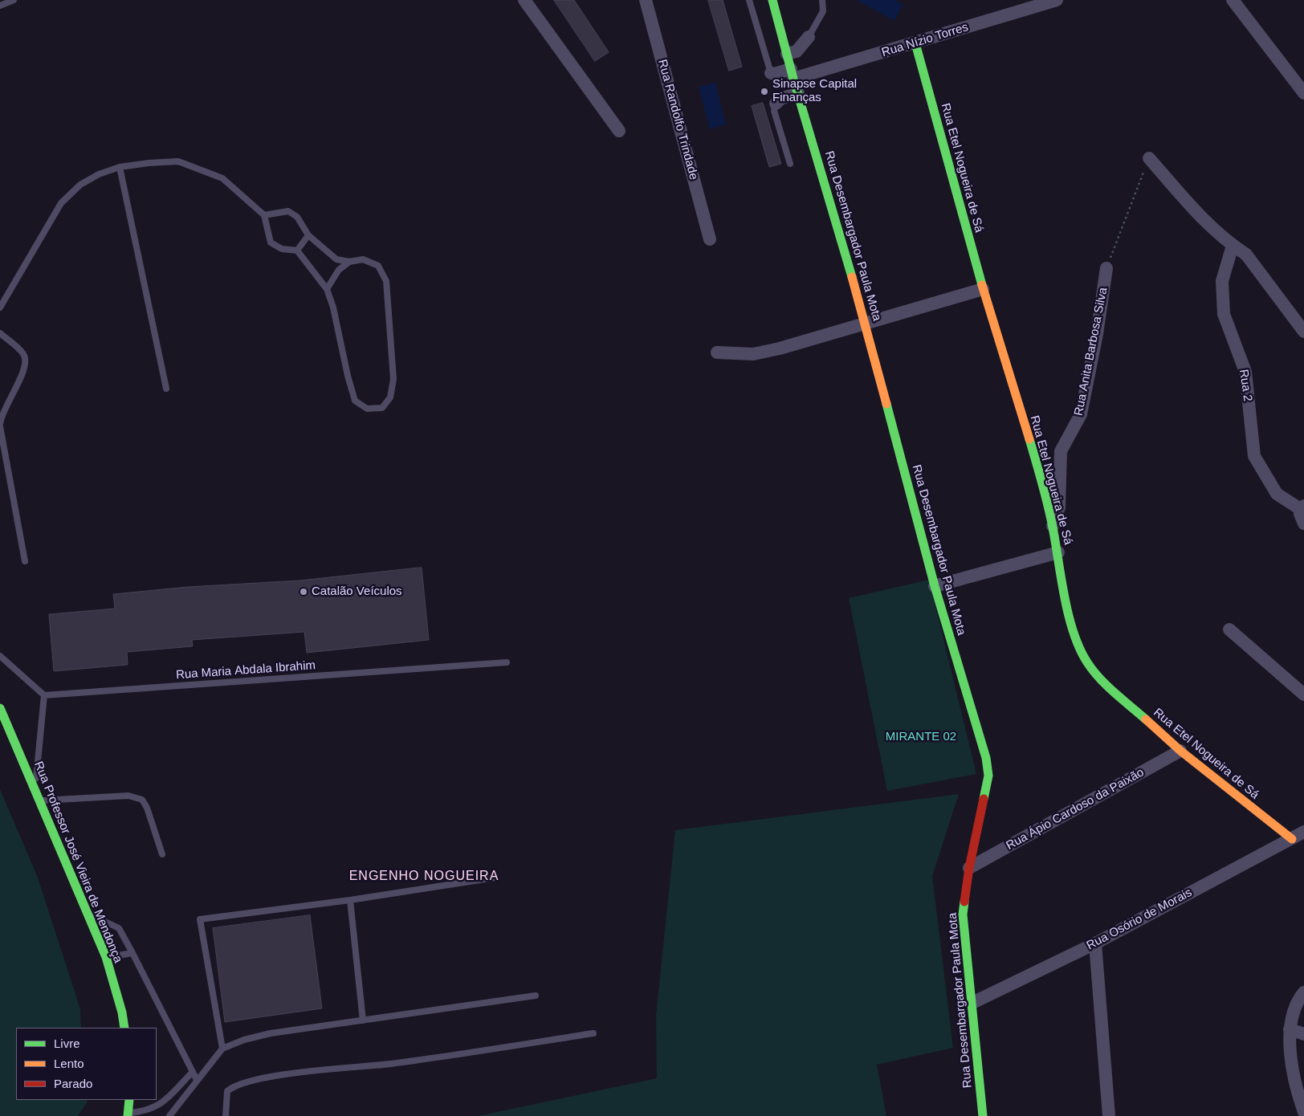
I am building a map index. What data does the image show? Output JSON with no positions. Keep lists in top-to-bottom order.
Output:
{
  "streets": {
    "street": [
      "Rua Nízio Torres",
      "Rua Randolfo Trindade",
      "Rua Etel Nogueira de Sá",
      "Rua Desembargador Paula Mota",
      "Rua Anita Barbosa Silva",
      "Rua 2",
      "Rua Ápio Cardoso da Paixão",
      "Rua Professor José Vieira de Mendonça",
      "Rua Osório de Morais"
    ],
    "lane": ["Rua Maria Abdala Ibrahim"]
  },
  "crossings": [
    ["Rua Nízio Torres", "Rua Etel Nogueira de Sá"],
    ["Rua Nízio Torres", "Rua Desembargador Paula Mota"],
    ["Rua Etel Nogueira de Sá", "Rua Anita Barbosa Silva"],
    ["Rua Etel Nogueira de Sá", "Rua Ápio Cardoso da Paixão"],
    ["Rua Etel Nogueira de Sá", "Rua Osório de Morais"],
    ["Rua Desembargador Paula Mota", "Rua Ápio Cardoso da Paixão"],
    ["Rua Desembargador Paula Mota", "Rua Osório de Morais"]
  ],
  "districts": ["ENGENHO NOGUEIRA"],
  "parks": ["MIRANTE 02"],
  "places": ["Sinapse Capital Finanças", "Catalão Veículos"],
  "legend": ["Livre", "Lento", "Parado"]
}
